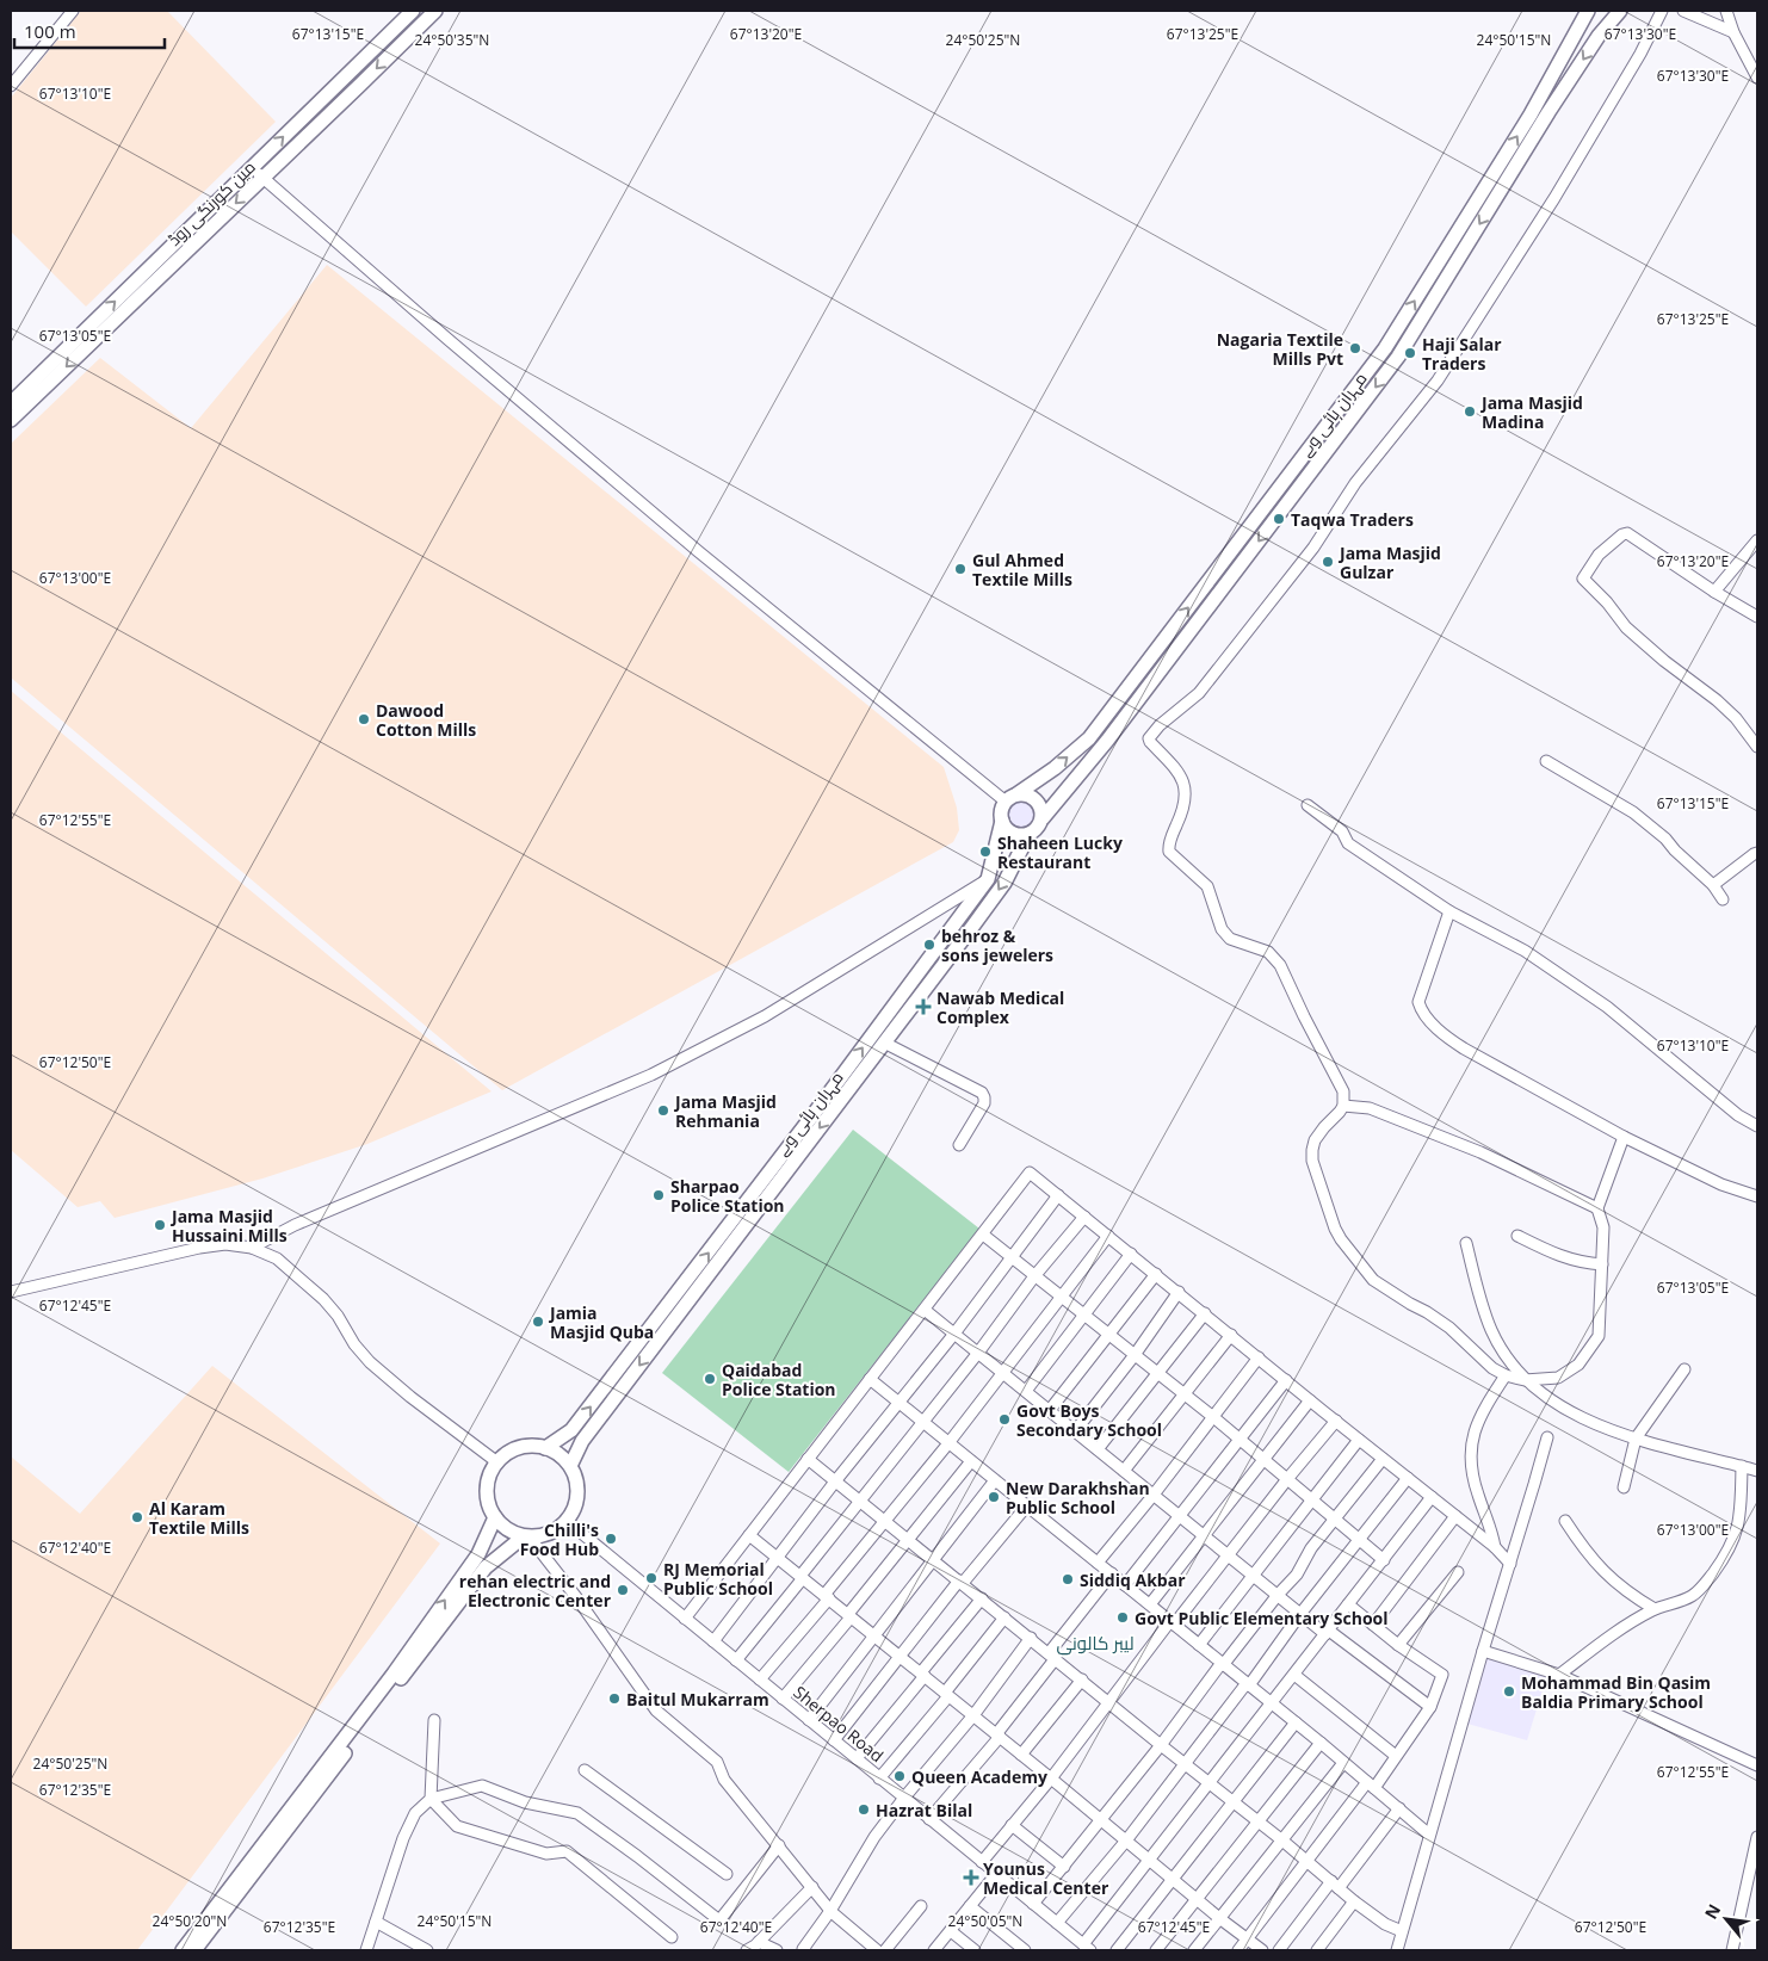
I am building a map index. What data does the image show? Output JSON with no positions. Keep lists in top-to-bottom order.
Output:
{
  "streets": {
    "main road": ["مین کورنگی روڈ", "مہران ہائی وے"],
    "street": ["Sherpao Road"]
  },
  "crossings": [
    ["مہران ہائی وے", "Sherpao Road"]
  ],
  "districts": ["لیبر کالونی"],
  "places": {
    "other": [
      "Nagaria Textile Mills Pvt",
      "Haji Salar Traders",
      "Jama Masjid Madina",
      "Taqwa Traders",
      "Jama Masjid Gulzar",
      "Gul Ahmed Textile Mills",
      "Dawood Cotton Mills",
      "Shaheen Lucky Restaurant",
      "behroz & sons jewelers",
      "Jama Masjid Rehmania",
      "Sharpao Police Station",
      "Jama Masjid Hussaini Mills",
      "Jamia Masjid Quba",
      "Qaidabad Police Station",
      "Govt Boys Secondary School",
      "New Darakhshan Public School",
      "Al Karam Textile Mills",
      "Chilli's Food Hub",
      "RJ Memorial Public School",
      "Siddiq Akbar",
      "rehan electric and Electronic Center",
      "Govt Public Elementary School",
      "Mohammad Bin Qasim Baldia Primary School",
      "Baitul Mukarram",
      "Queen Academy",
      "Hazrat Bilal"
    ],
    "health": ["Nawab Medical Complex", "Younus Medical Center"]
  },
  "scale_bar": "100 m",
  "north": "top left",
  "coordinates": [
    "67°13'30\"E",
    "67°13'15\"E",
    "67°13'20\"E",
    "67°13'25\"E",
    "24°50'35\"N",
    "24°50'25\"N",
    "24°50'15\"N",
    "67°13'10\"E",
    "67°13'05\"E",
    "67°13'00\"E",
    "67°12'55\"E",
    "67°12'50\"E",
    "67°12'45\"E",
    "67°12'40\"E",
    "67°12'35\"E",
    "24°50'20\"N",
    "24°50'05\"N"
  ]
}
